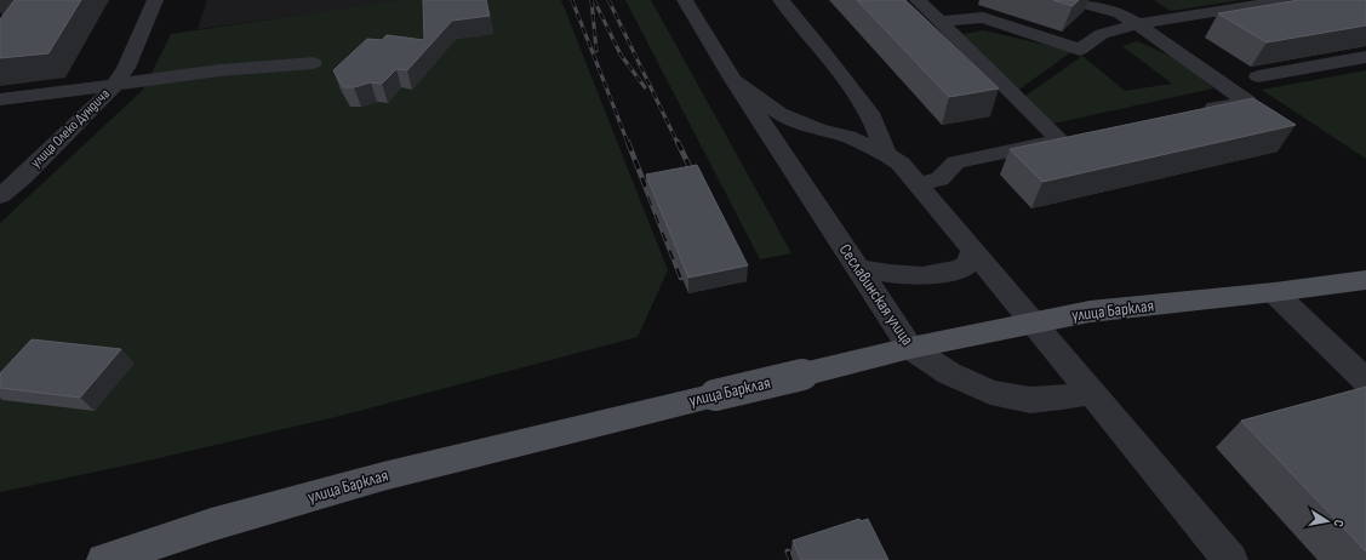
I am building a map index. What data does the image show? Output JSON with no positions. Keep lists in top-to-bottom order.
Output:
{
  "streets": {
    "main road": ["улица Барклая"],
    "street": ["улица Олеко Дундича", "Сеславинская улица"]
  },
  "crossings": [
    ["Сеславинская улица", "улица Барклая"]
  ],
  "north": "right"
}
